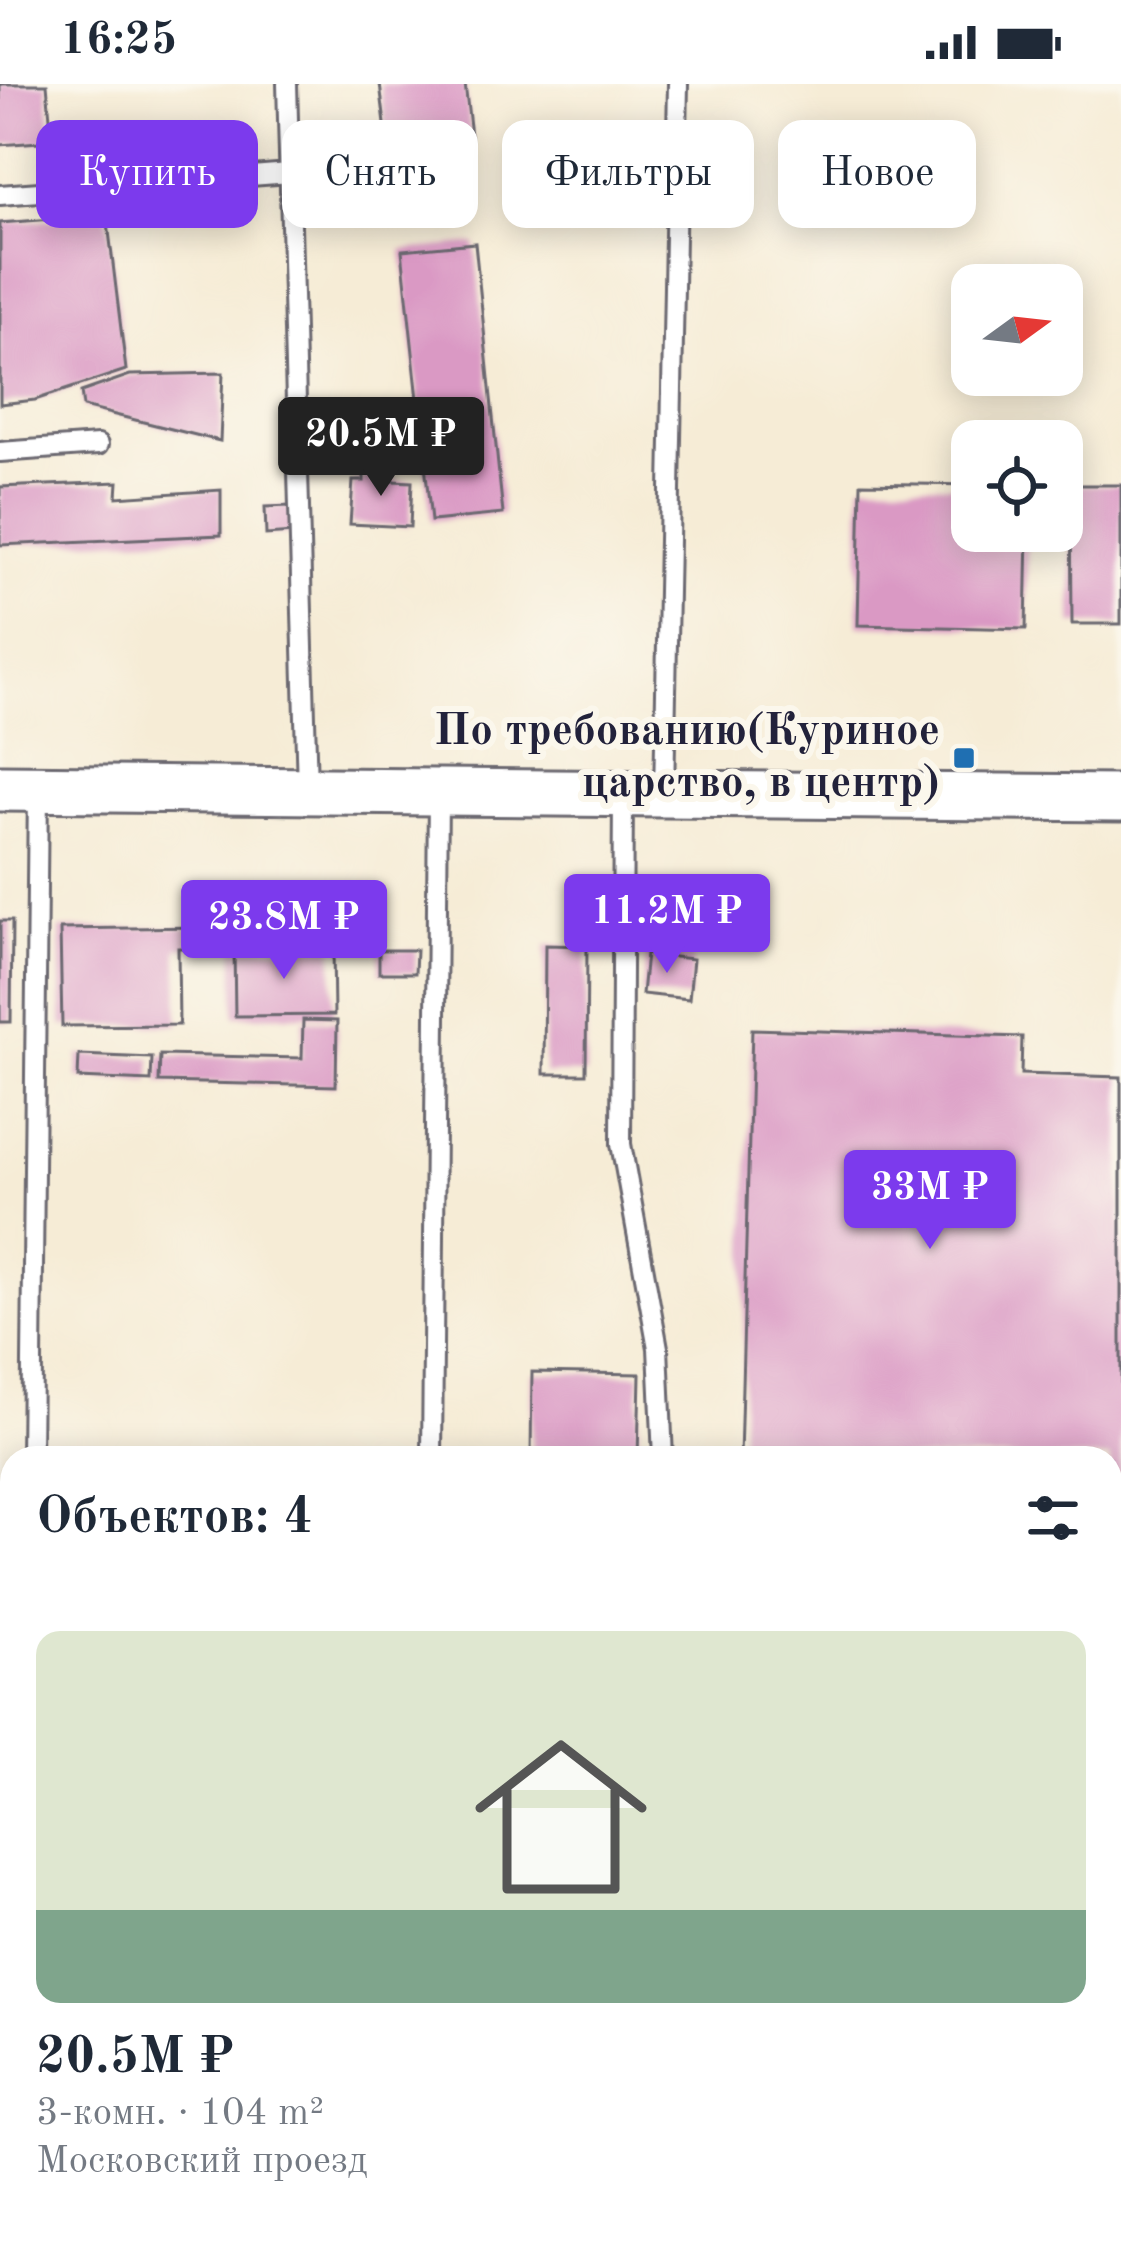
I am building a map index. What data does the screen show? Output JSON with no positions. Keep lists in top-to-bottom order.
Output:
{
  "places": {
    "transit": ["По требованию(Куриное царство, в центр)"]
  },
  "north": "right",
  "page": {
    "status": "16:25",
    "chip": [
      "Купить",
      "Снять",
      "Фильтры",
      "Новое"
    ],
    "price": [
      "20.5M ₽",
      "11.2M ₽",
      "23.8M ₽",
      "33M ₽"
    ],
    "heading": "Объектов: 4",
    "list": [
      {
        "name": "20.5M ₽",
        "note": "3-комн. · 104 m² · Московский проезд"
      }
    ]
  }
}
